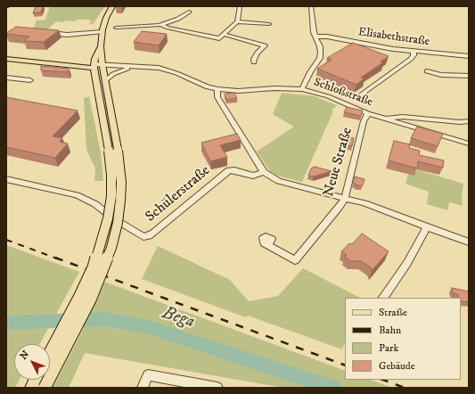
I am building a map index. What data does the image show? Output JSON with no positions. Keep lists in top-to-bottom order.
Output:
{
  "streets": {
    "street": [
      "Elisabethstraße",
      "Schloßstraße",
      "Neue Straße",
      "Schülerstraße"
    ]
  },
  "crossings": [
    ["Schloßstraße", "Neue Straße"]
  ],
  "water": ["Bega"],
  "legend": [
    "Straße",
    "Bahn",
    "Park",
    "Gebäude"
  ],
  "north": "top left"
}
